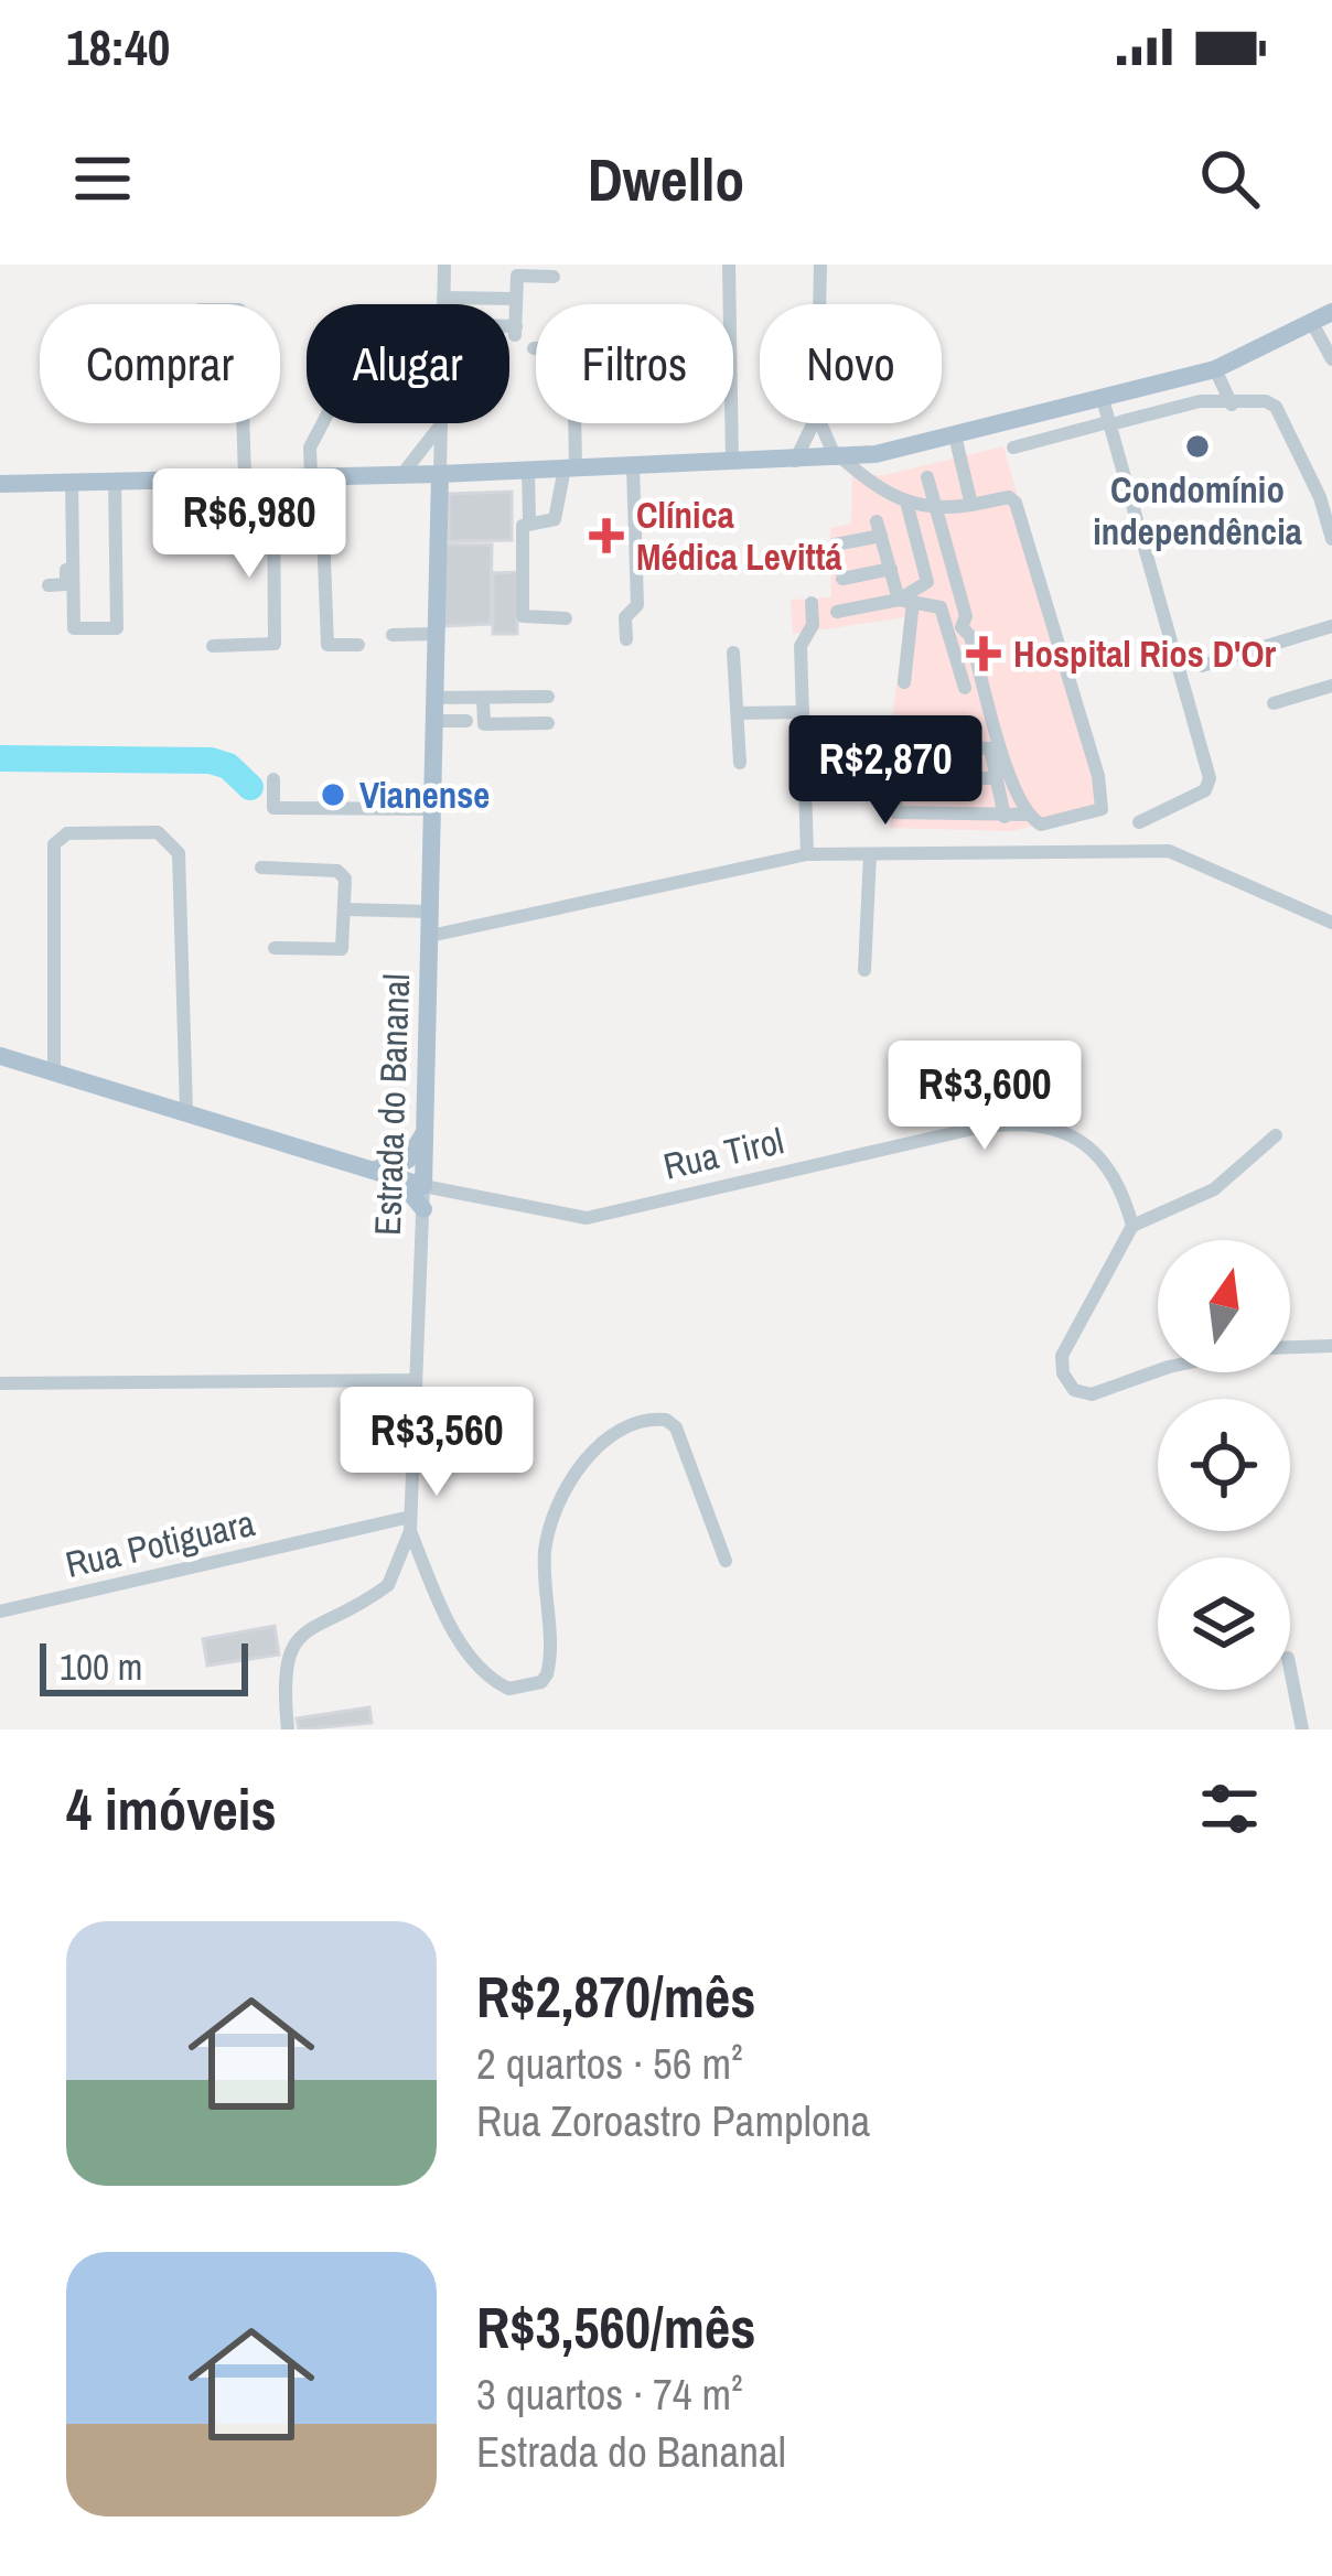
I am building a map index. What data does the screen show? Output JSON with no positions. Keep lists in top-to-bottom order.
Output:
{
  "streets": {
    "main road": ["Estrada do Bananal", "Rua Tirol"],
    "street": ["Rua Potiguara"]
  },
  "crossings": [
    ["Estrada do Bananal", "Rua Tirol"],
    ["Estrada do Bananal", "Rua Potiguara"]
  ],
  "places": {
    "other": ["Condomínio independência", "Vianense"],
    "health": ["Clínica Médica Levittá", "Hospital Rios D'Or"]
  },
  "scale_bar": "100 m",
  "north": "top",
  "page": {
    "status": "18:40",
    "header": "Dwello",
    "chip": [
      "Comprar",
      "Alugar",
      "Filtros",
      "Novo"
    ],
    "price": [
      "R$6,980",
      "R$2,870",
      "R$3,600",
      "R$3,560"
    ],
    "scale": "100 m",
    "heading": "4 imóveis",
    "list": [
      {
        "name": "R$2,870/mês",
        "note": "2 quartos · 56 m² · Rua Zoroastro Pamplona"
      },
      {
        "name": "R$3,560/mês",
        "note": "3 quartos · 74 m² · Estrada do Bananal"
      }
    ]
  }
}
